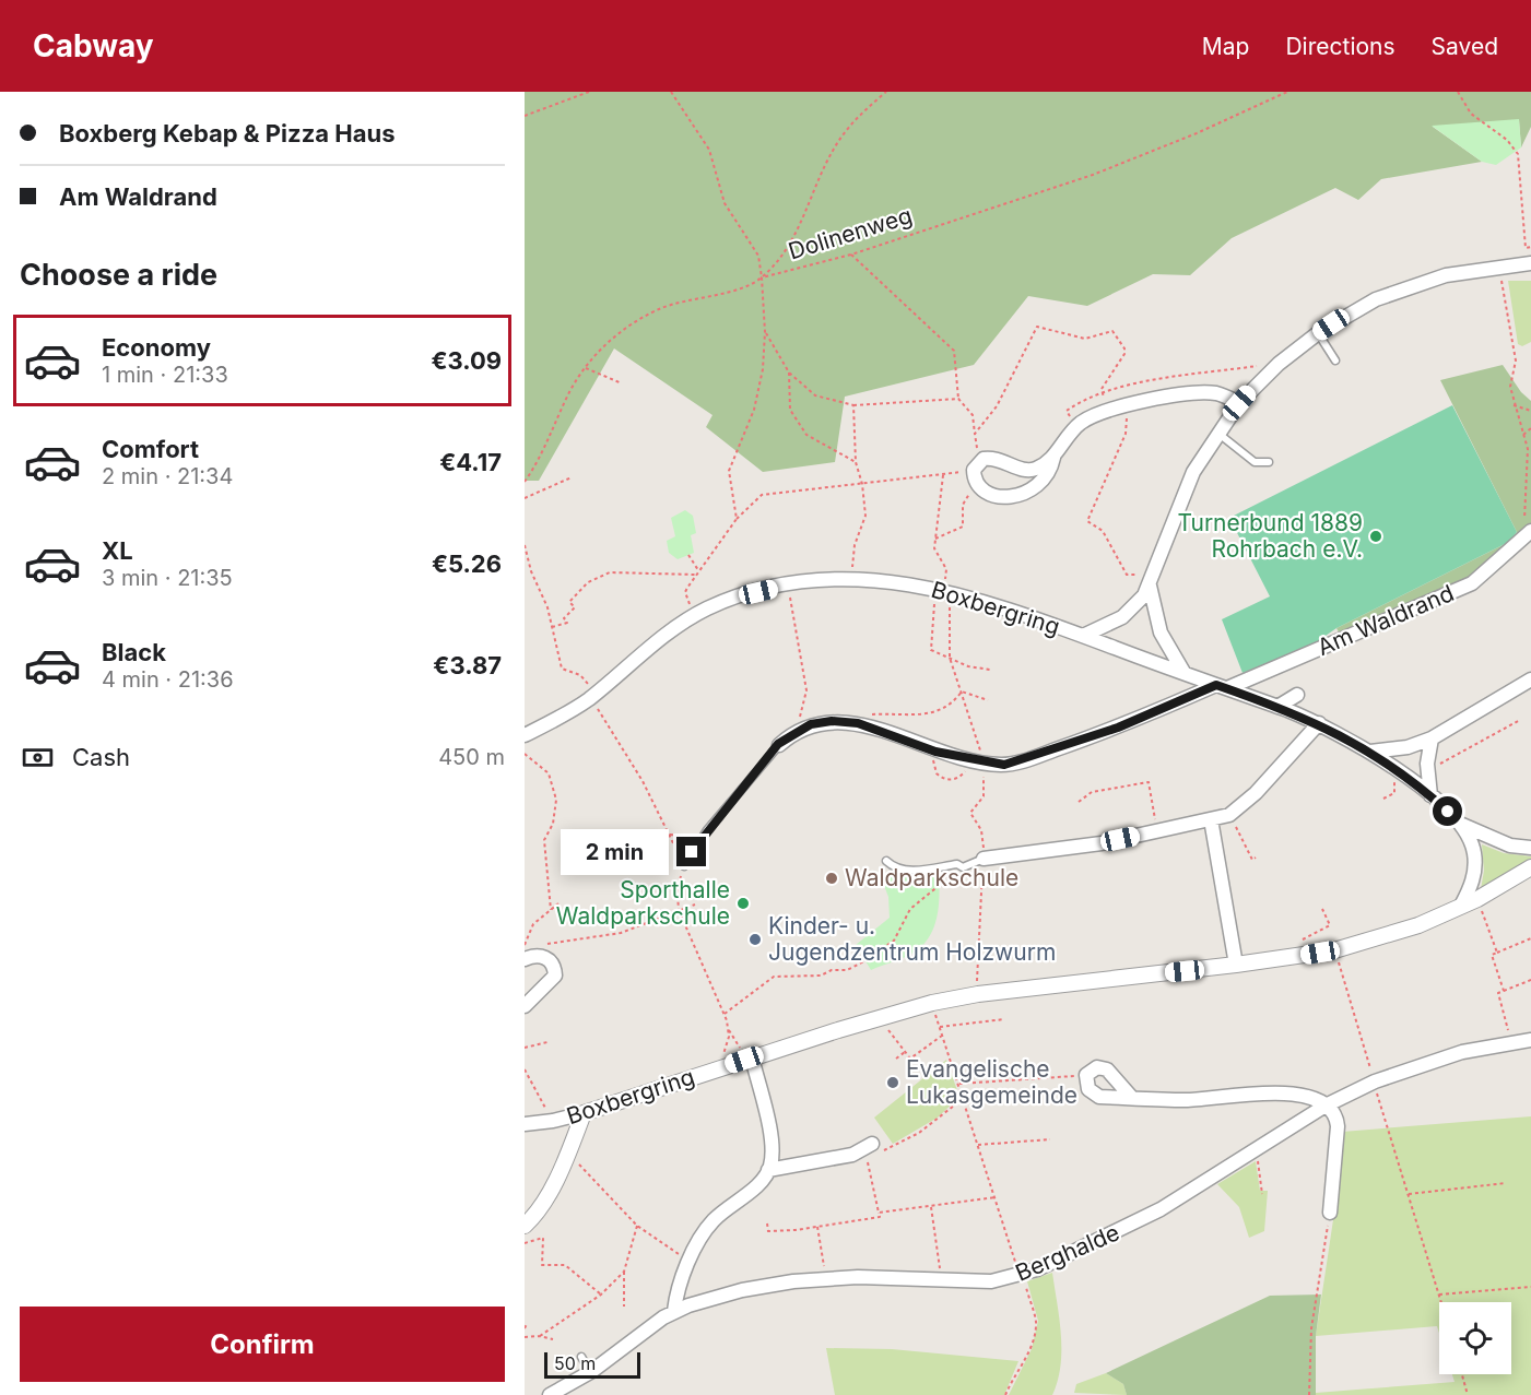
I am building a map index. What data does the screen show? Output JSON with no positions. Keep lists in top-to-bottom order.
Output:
{
  "streets": {
    "street": ["Boxbergring", "Am Waldrand", "Berghalde"],
    "path": ["Dolinenweg"]
  },
  "crossings": [
    ["Boxbergring", "Am Waldrand"]
  ],
  "places": [
    "Turnerbund 1889 Rohrbach e.V.",
    "Waldparkschule",
    "Sporthalle Waldparkschule",
    "Kinder- u. Jugendzentrum Holzwurm",
    "Evangelische Lukasgemeinde"
  ],
  "scale_bar": "50 m",
  "page": {
    "header": "Cabway",
    "nav": ["Map", "Directions", "Saved"],
    "banner": ["Boxberg Kebap & Pizza Haus", "Am Waldrand"],
    "heading": "Choose a ride",
    "list": [
      {
        "name": "Economy",
        "note": "1 min · 21:33",
        "value": "€3.09"
      },
      {
        "name": "Comfort",
        "note": "2 min · 21:34",
        "value": "€4.17"
      },
      {
        "name": "XL",
        "note": "3 min · 21:35",
        "value": "€5.26"
      },
      {
        "name": "Black",
        "note": "4 min · 21:36",
        "value": "€3.87"
      }
    ],
    "pay": ["Cash", "450 m"],
    "bubble": "2 min",
    "buttons": "Confirm",
    "scale": "50 m"
  }
}
